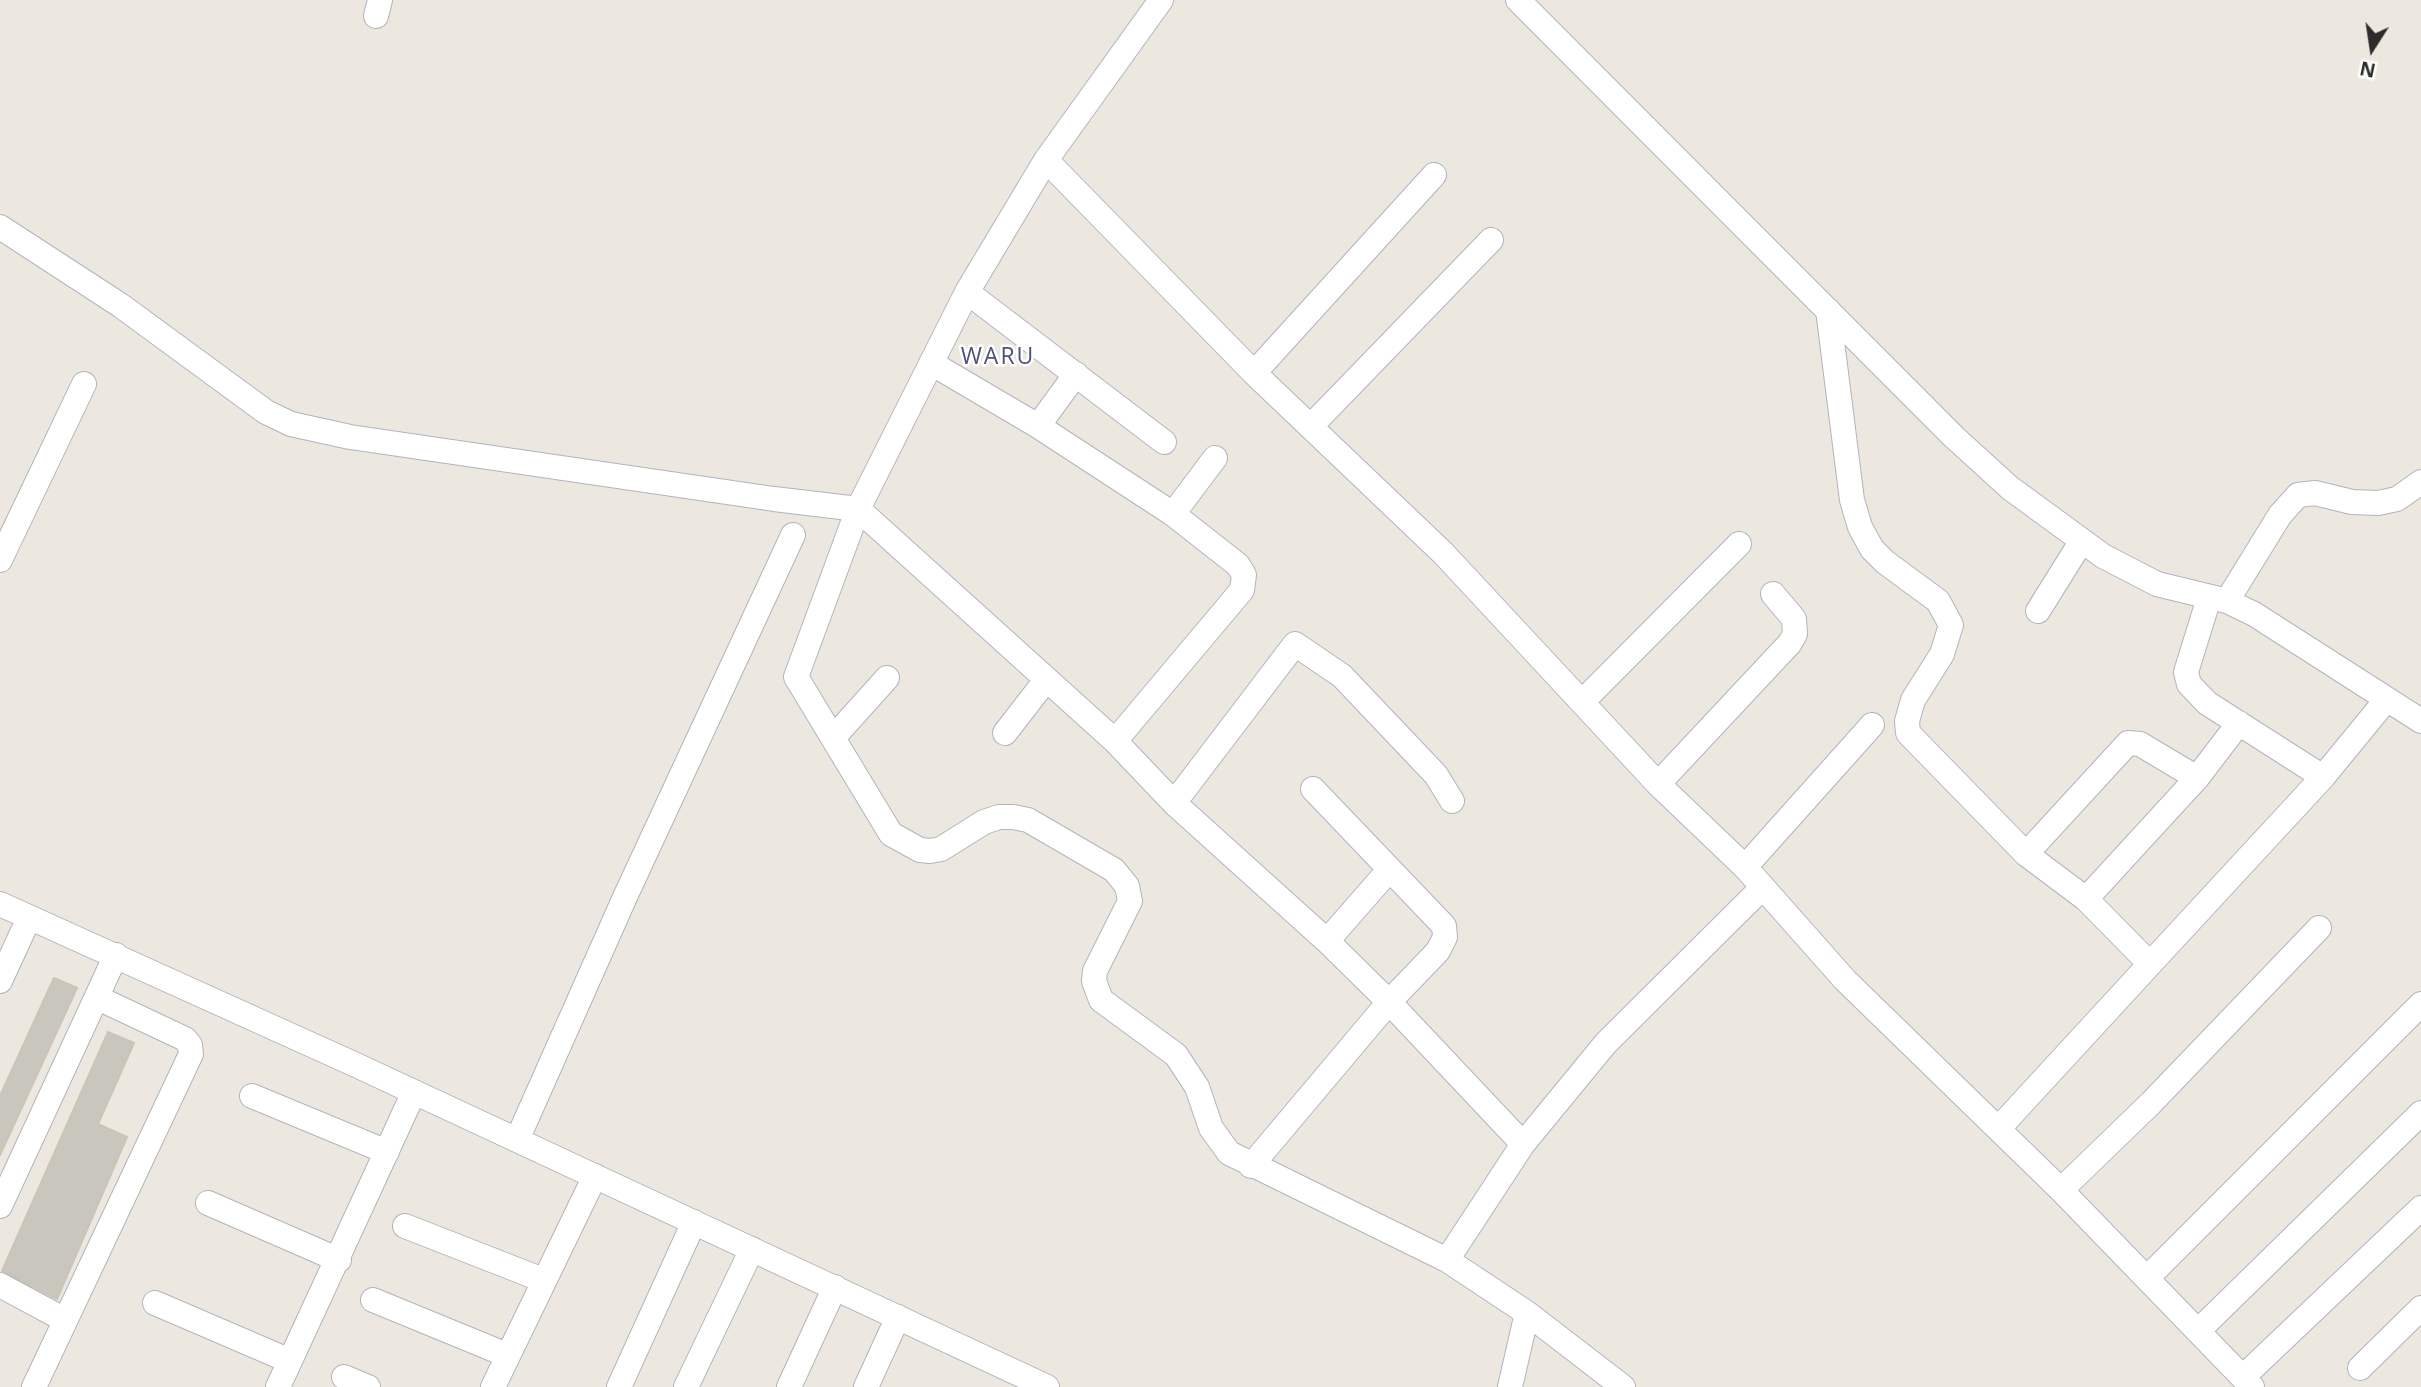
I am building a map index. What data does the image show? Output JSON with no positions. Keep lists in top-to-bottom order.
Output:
{
  "districts": ["WARU"],
  "north": "bottom"
}
